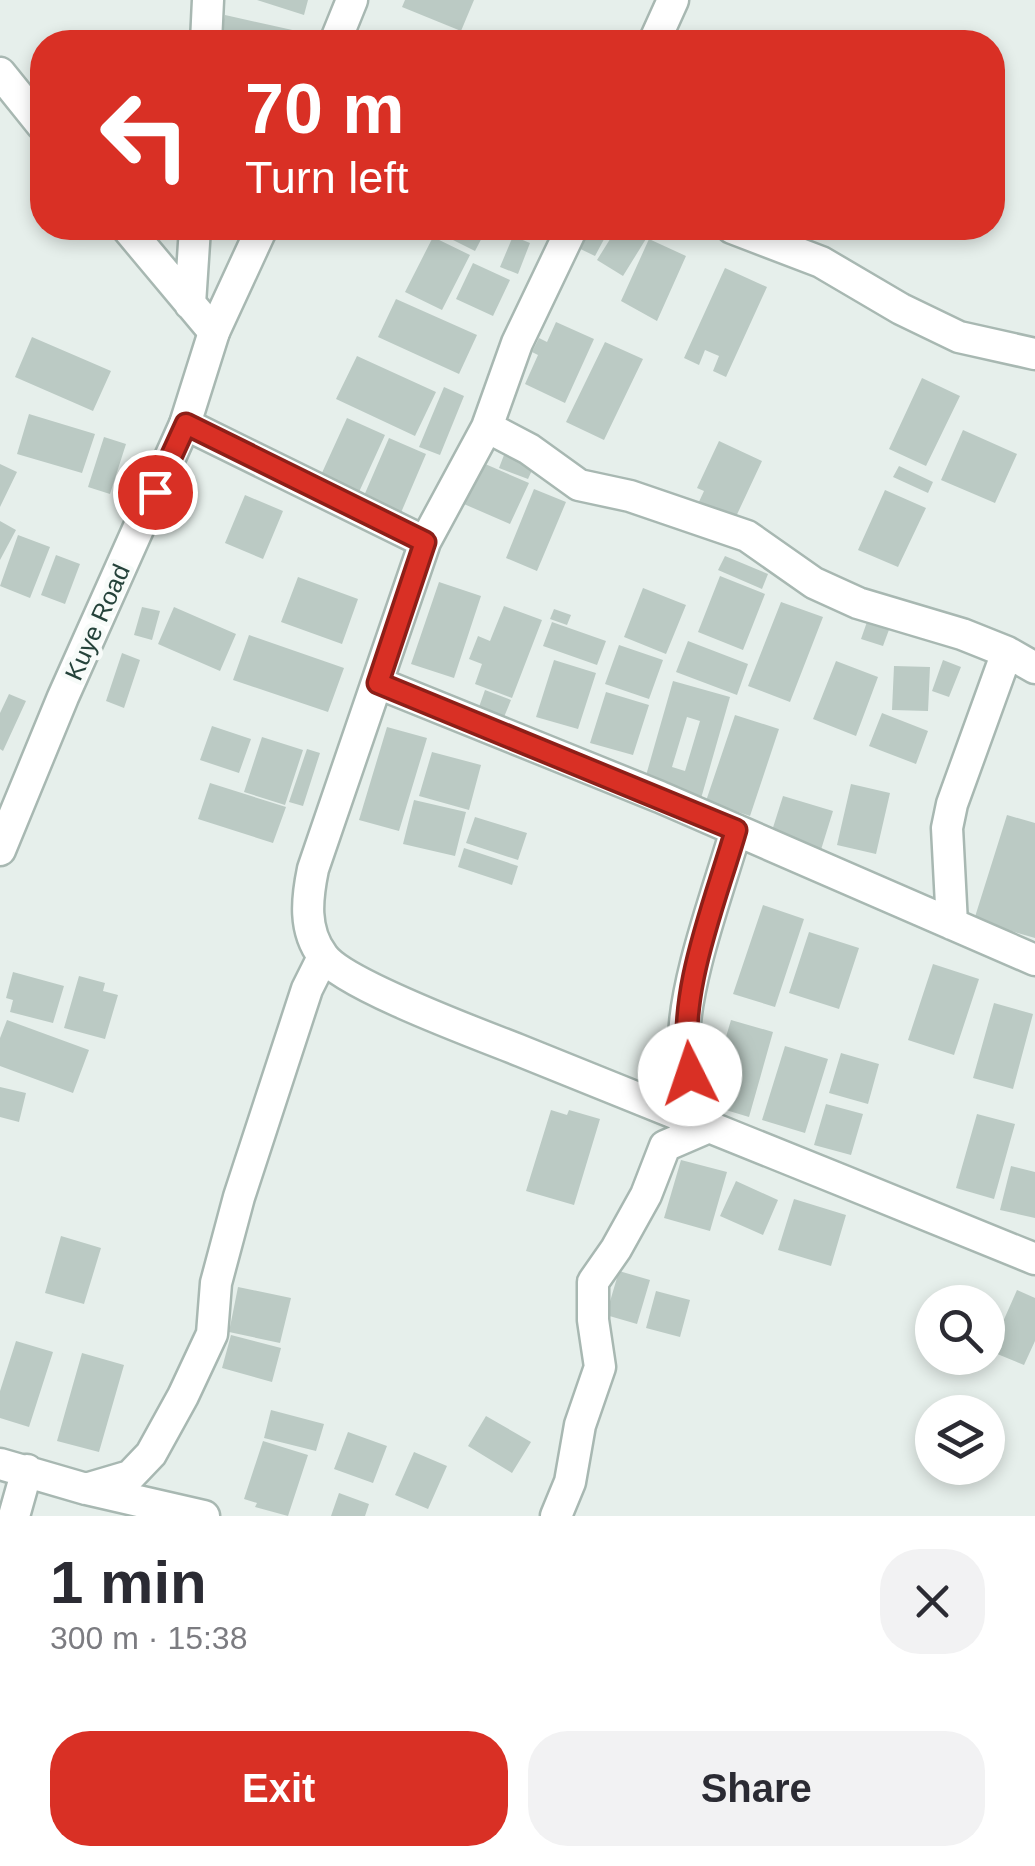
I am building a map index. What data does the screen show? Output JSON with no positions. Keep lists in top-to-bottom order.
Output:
{
  "streets": {
    "street": ["Kuye Road"]
  },
  "page": {
    "turn": ["70 m", "Turn left"],
    "heading": ["1 min", "300 m · 15:38"],
    "buttons": ["Exit", "Share"]
  }
}
